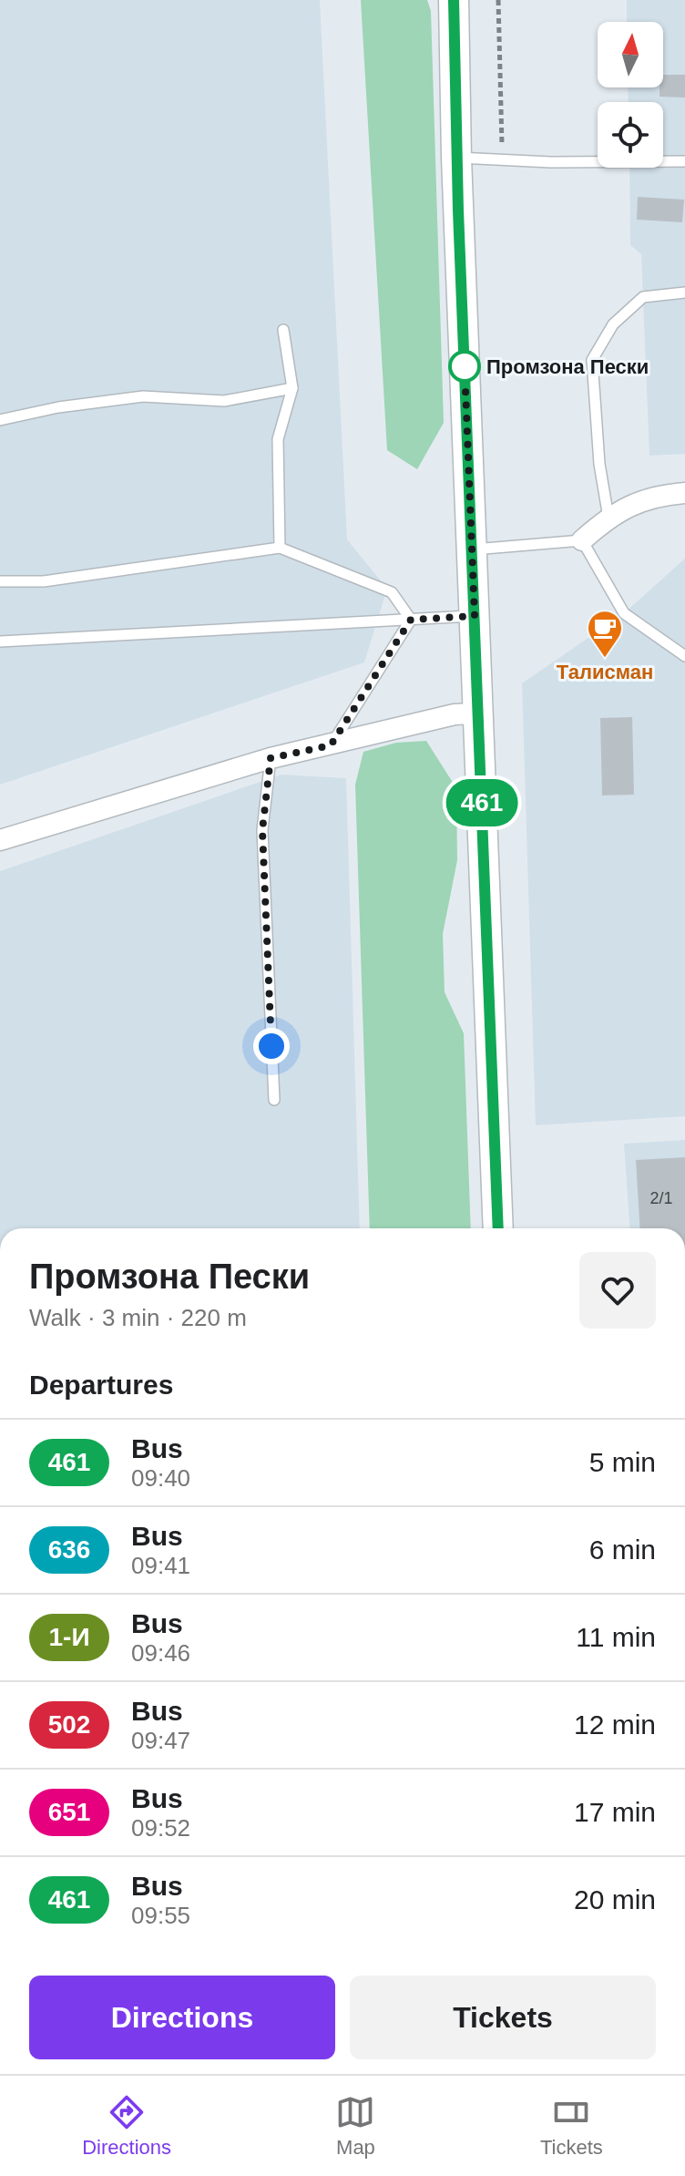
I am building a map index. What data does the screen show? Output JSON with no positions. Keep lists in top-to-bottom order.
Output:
{
  "places": {
    "other": ["Промзона Пески"],
    "cafe": ["Талисман"]
  },
  "lines": ["bus line 461"],
  "house_numbers": ["2/1"],
  "north": "top",
  "page": {
    "on_map": "461",
    "heading": [
      ["Промзона Пески", "Walk · 3 min · 220 m"],
      "Departures"
    ],
    "list": [
      {
        "mark": "461",
        "name": "Bus",
        "note": "09:40",
        "value": "5 min"
      },
      {
        "mark": "636",
        "name": "Bus",
        "note": "09:41",
        "value": "6 min"
      },
      {
        "mark": "1-И",
        "name": "Bus",
        "note": "09:46",
        "value": "11 min"
      },
      {
        "mark": "502",
        "name": "Bus",
        "note": "09:47",
        "value": "12 min"
      },
      {
        "mark": "651",
        "name": "Bus",
        "note": "09:52",
        "value": "17 min"
      },
      {
        "mark": "461",
        "name": "Bus",
        "note": "09:55",
        "value": "20 min"
      }
    ],
    "buttons": ["Directions", "Tickets"],
    "tabs": ["Directions", "Map", "Tickets"]
  }
}
